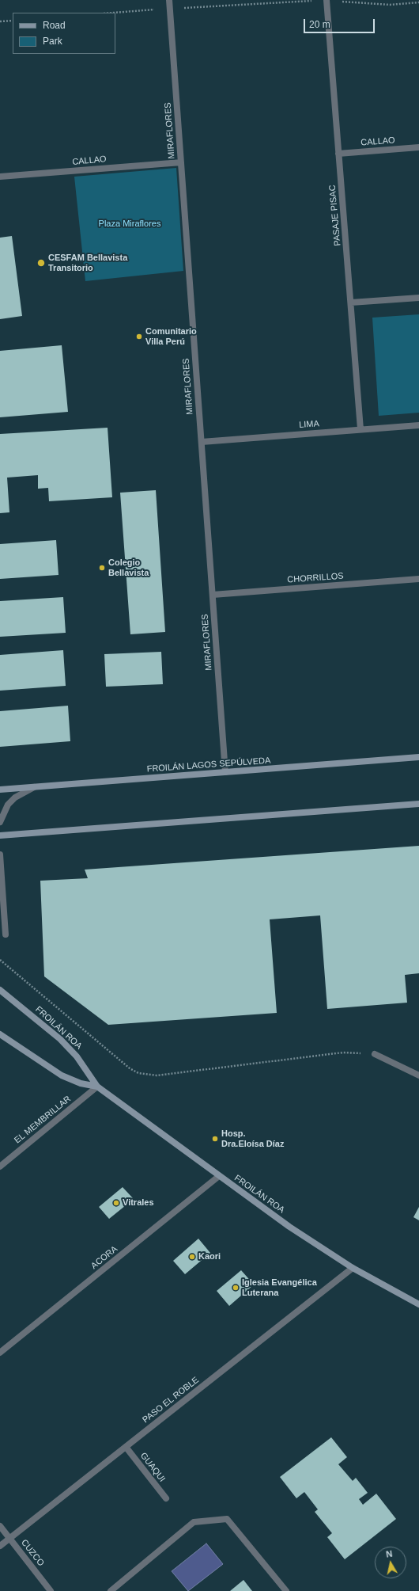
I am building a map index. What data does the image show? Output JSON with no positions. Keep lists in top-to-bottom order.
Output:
{
  "streets": {
    "street": [
      "MIRAFLORES",
      "CALLAO",
      "PASAJE PISAC",
      "LIMA",
      "CHORRILLOS",
      "FROILÁN LAGOS SEPÚLVEDA",
      "FROILÁN ROA",
      "EL MEMBRILLAR",
      "ACORA",
      "PASO EL ROBLE",
      "GUAQUI",
      "CUZCO"
    ]
  },
  "crossings": [
    ["MIRAFLORES", "CALLAO"],
    ["MIRAFLORES", "LIMA"],
    ["MIRAFLORES", "CHORRILLOS"],
    ["MIRAFLORES", "FROILÁN LAGOS SEPÚLVEDA"],
    ["CALLAO", "PASAJE PISAC"],
    ["PASAJE PISAC", "LIMA"],
    ["FROILÁN ROA", "EL MEMBRILLAR"],
    ["FROILÁN ROA", "ACORA"],
    ["FROILÁN ROA", "PASO EL ROBLE"],
    ["PASO EL ROBLE", "GUAQUI"],
    ["PASO EL ROBLE", "CUZCO"]
  ],
  "parks": ["Plaza Miraflores"],
  "places": [
    "CESFAM Bellavista Transitorio",
    "Comunitario Villa Perú",
    "Colegio Bellavista",
    "Hosp. Dra.Eloísa Díaz",
    "Vitrales",
    "Kaori",
    "Iglesia Evangélica Luterana"
  ],
  "legend": ["Road", "Park"],
  "scale_bar": "20 m",
  "north": "top"
}
